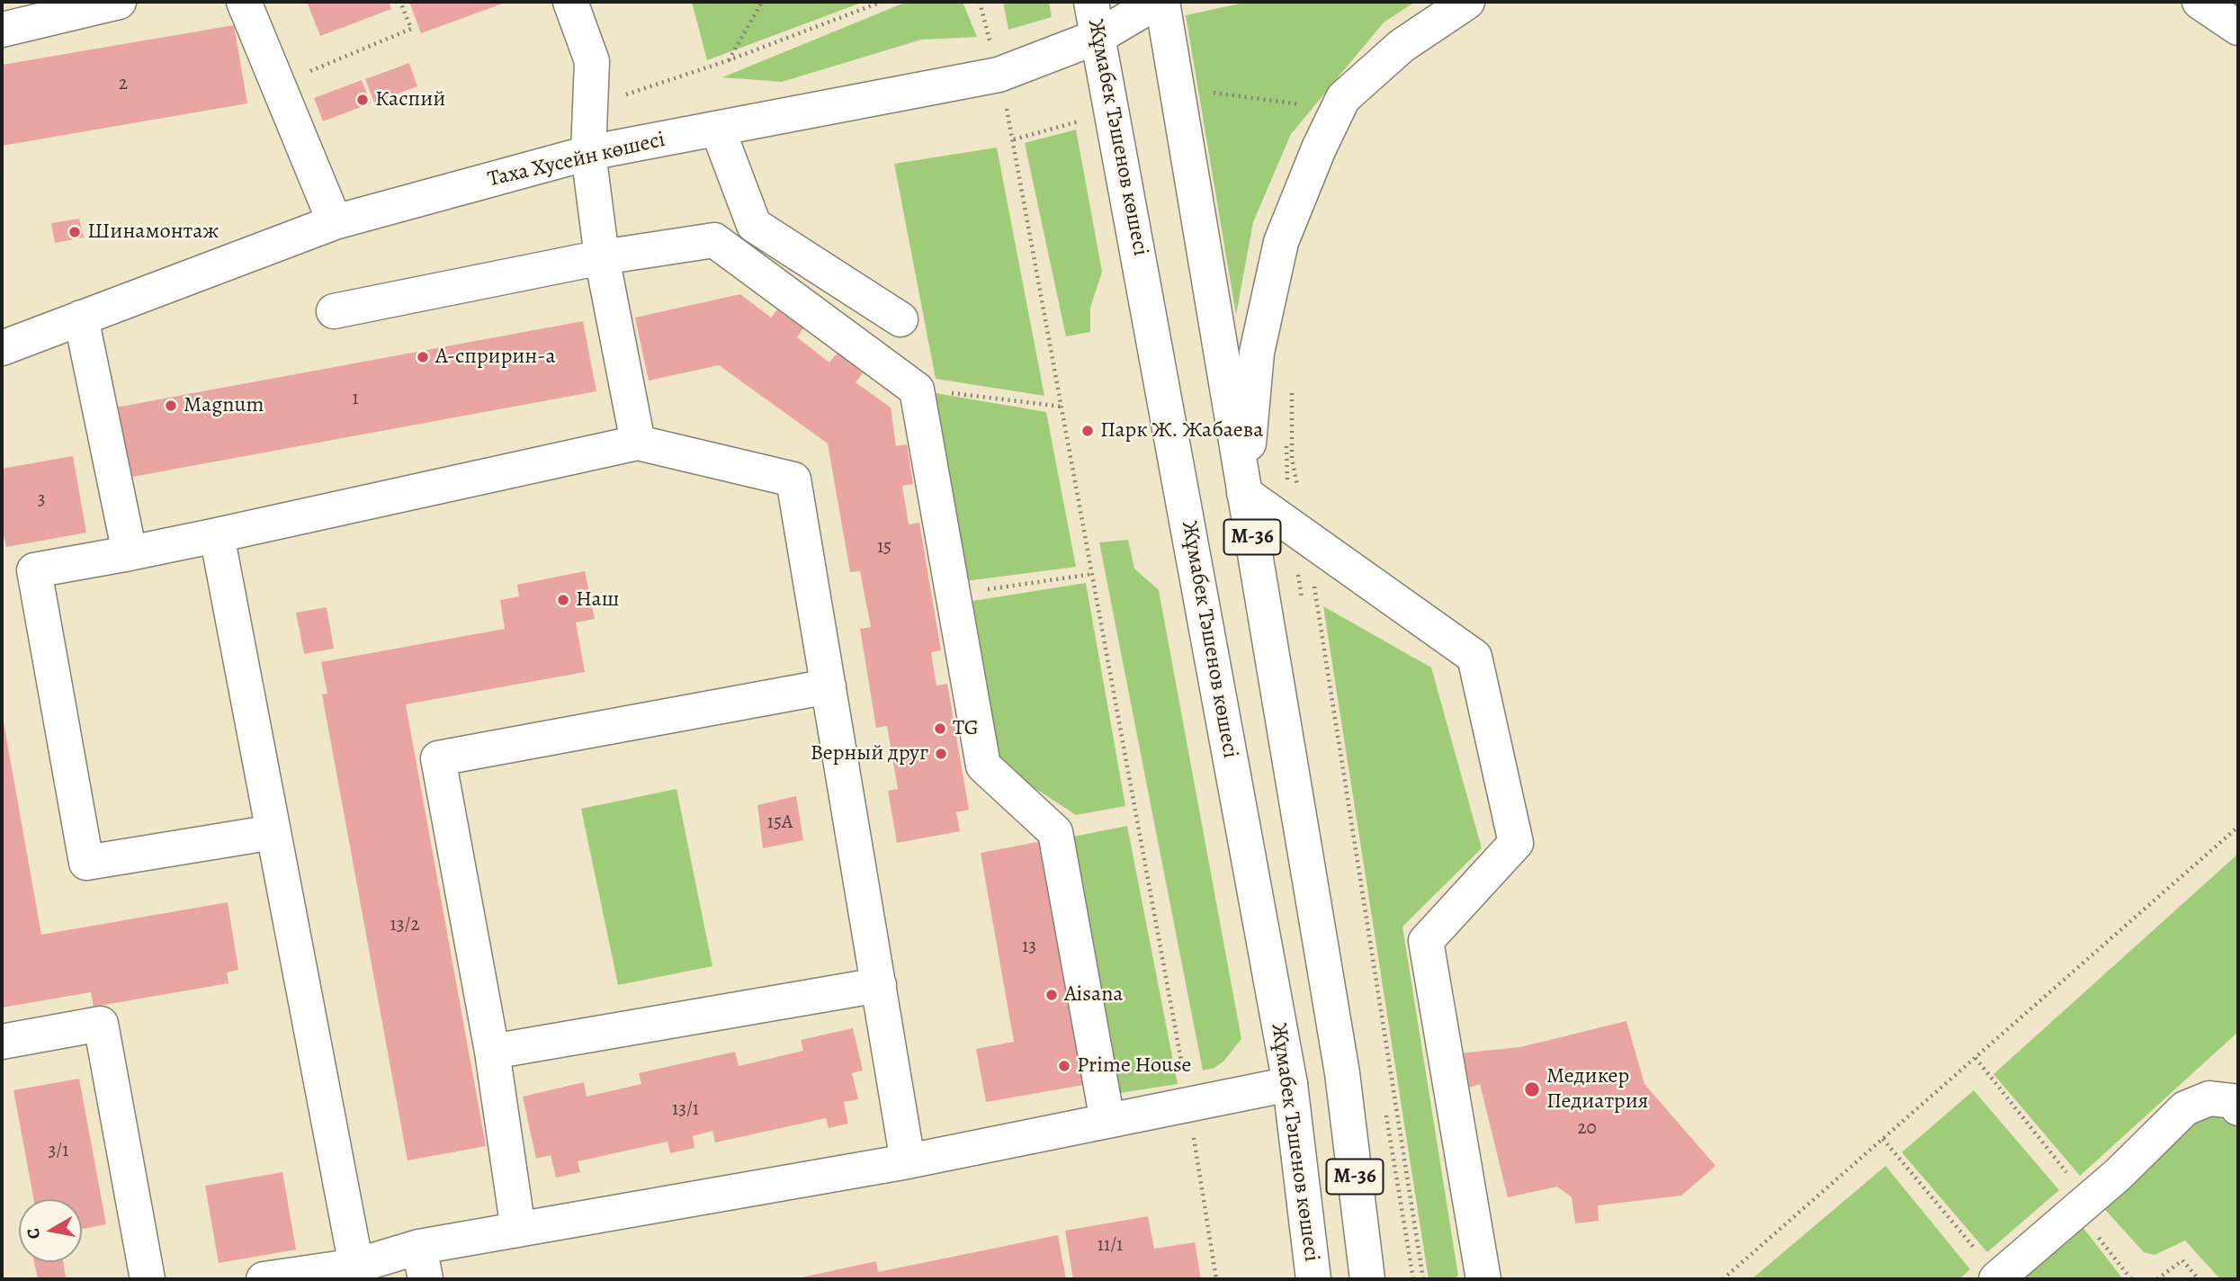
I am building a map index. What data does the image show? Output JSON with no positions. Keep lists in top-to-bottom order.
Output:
{
  "streets": {
    "main road": ["Жұмабек Тәшенов көшесі", "Таха Хусейн көшесі", "M-36"]
  },
  "crossings": [
    ["Жұмабек Тәшенов көшесі", "Таха Хусейн көшесі"]
  ],
  "places": [
    "Каспий",
    "Шинамонтаж",
    "А-спририн-а",
    "Magnum",
    "Парк Ж. Жабаева",
    "Наш",
    "TG",
    "Верный друг",
    "Aisana",
    "Prime House",
    "Медикер Педиатрия"
  ],
  "house_numbers": [
    "2",
    "1",
    "3",
    "15",
    "15А",
    "13/2",
    "13",
    "13/1",
    "20",
    "3/1",
    "11/1"
  ],
  "north": "left"
}
